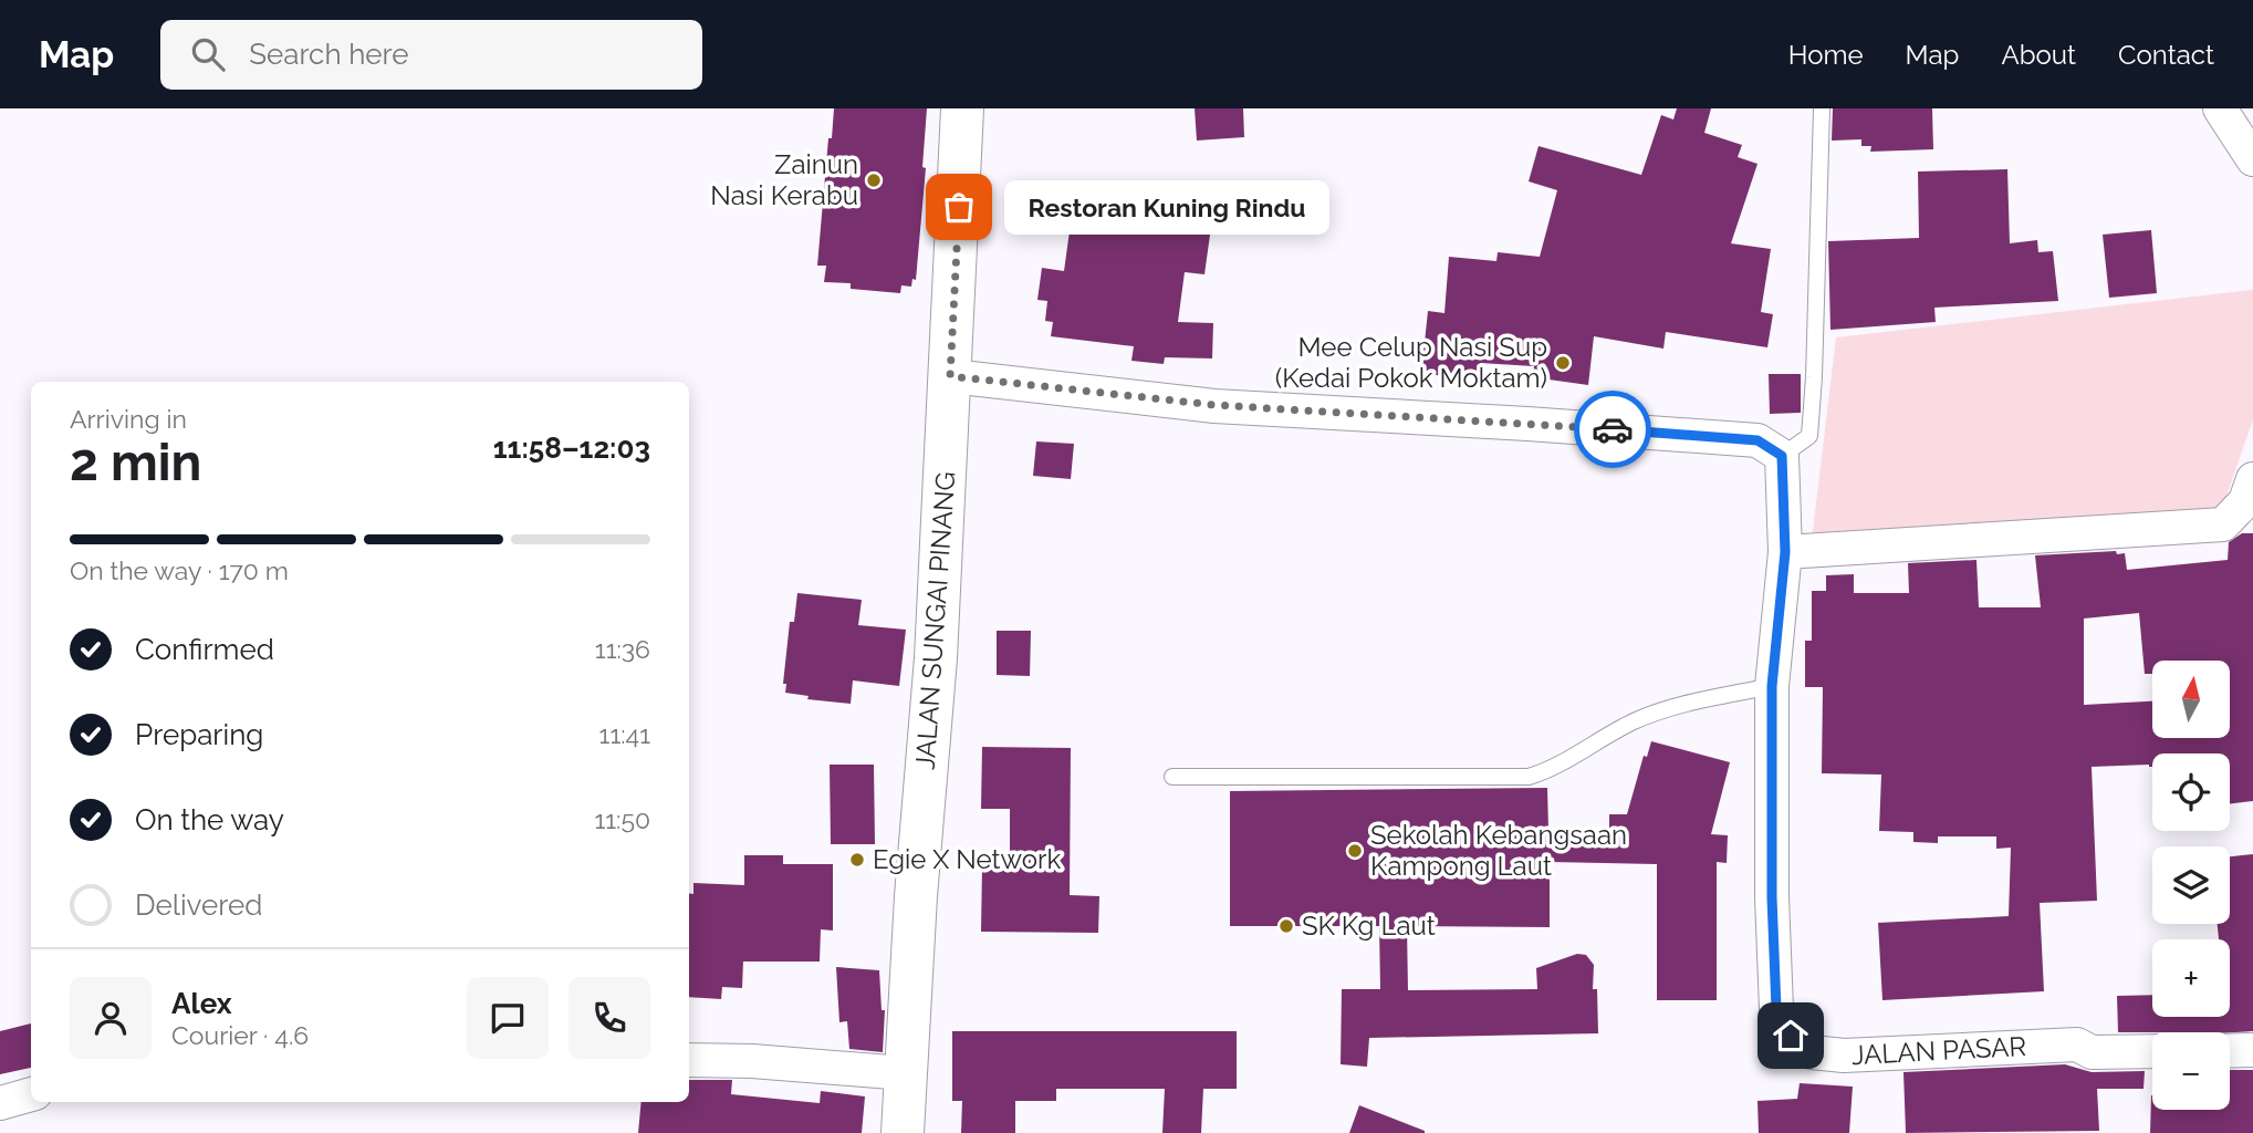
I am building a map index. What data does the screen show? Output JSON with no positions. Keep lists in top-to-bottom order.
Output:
{
  "streets": {
    "street": ["JALAN SUNGAI PINANG", "JALAN PASAR"]
  },
  "places": [
    "Zainun Nasi Kerabu",
    "Restoran Kuning Rindu",
    "Mee Celup Nasi Sup (Kedai Pokok Moktam)",
    "Sekolah Kebangsaan Kampong Laut",
    "Egie X Network",
    "SK Kg Laut"
  ],
  "north": "top",
  "page": {
    "header": "Map",
    "search": "Search here",
    "nav": [
      "Home",
      "Map",
      "About",
      "Contact"
    ],
    "bubble": "Restoran Kuning Rindu",
    "heading": ["2 min", "Arriving in", "11:58–12:03"],
    "panel": ["Alex", "Courier · 4.6"],
    "bar": "On the way · 170 m",
    "list": [
      ["Confirmed", "11:36"],
      ["Preparing", "11:41"],
      ["On the way", "11:50"],
      "Delivered"
    ],
    "map_buttons": ["+", "−"]
  }
}
